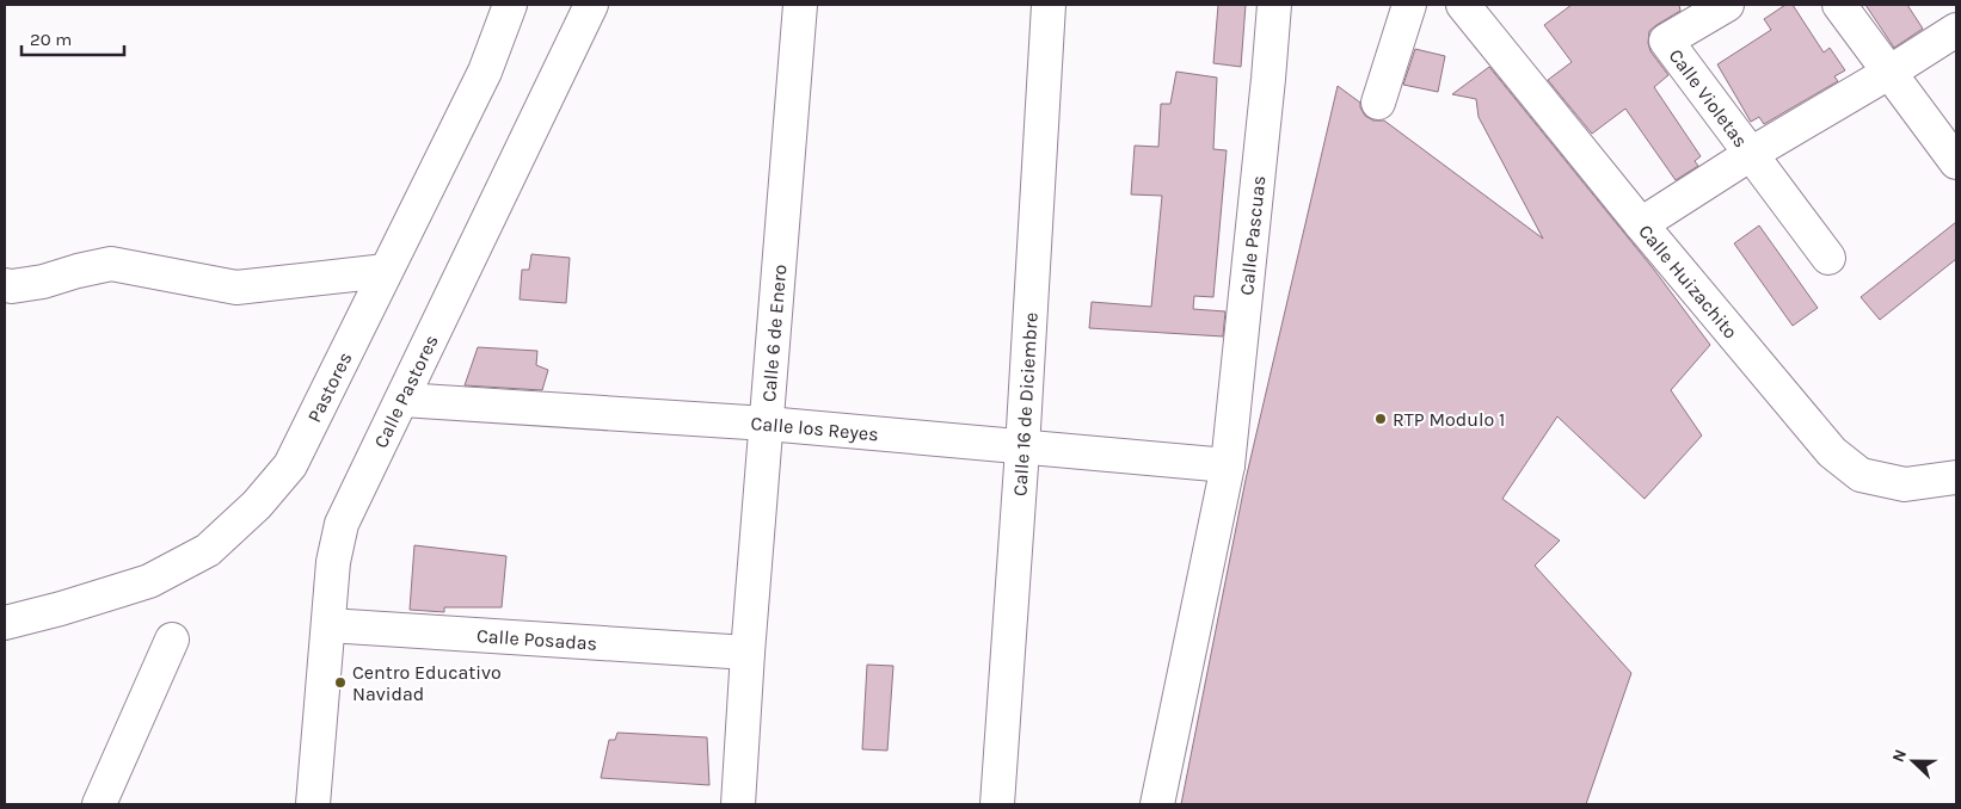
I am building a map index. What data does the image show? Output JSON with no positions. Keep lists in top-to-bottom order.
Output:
{
  "streets": {
    "street": [
      "Calle Violetas",
      "Calle Pascuas",
      "Calle Huizachito",
      "Calle 6 de Enero",
      "Pastores",
      "Calle Pastores",
      "Calle 16 de Diciembre",
      "Calle los Reyes",
      "Calle Posadas"
    ]
  },
  "crossings": [
    ["Calle Pascuas", "Calle los Reyes"],
    ["Calle 6 de Enero", "Calle los Reyes"],
    ["Calle 6 de Enero", "Calle Posadas"],
    ["Calle Pastores", "Calle los Reyes"],
    ["Calle Pastores", "Calle Posadas"],
    ["Calle 16 de Diciembre", "Calle los Reyes"]
  ],
  "places": ["RTP Modulo 1", "Centro Educativo Navidad"],
  "scale_bar": "20 m",
  "north": "left"
}
